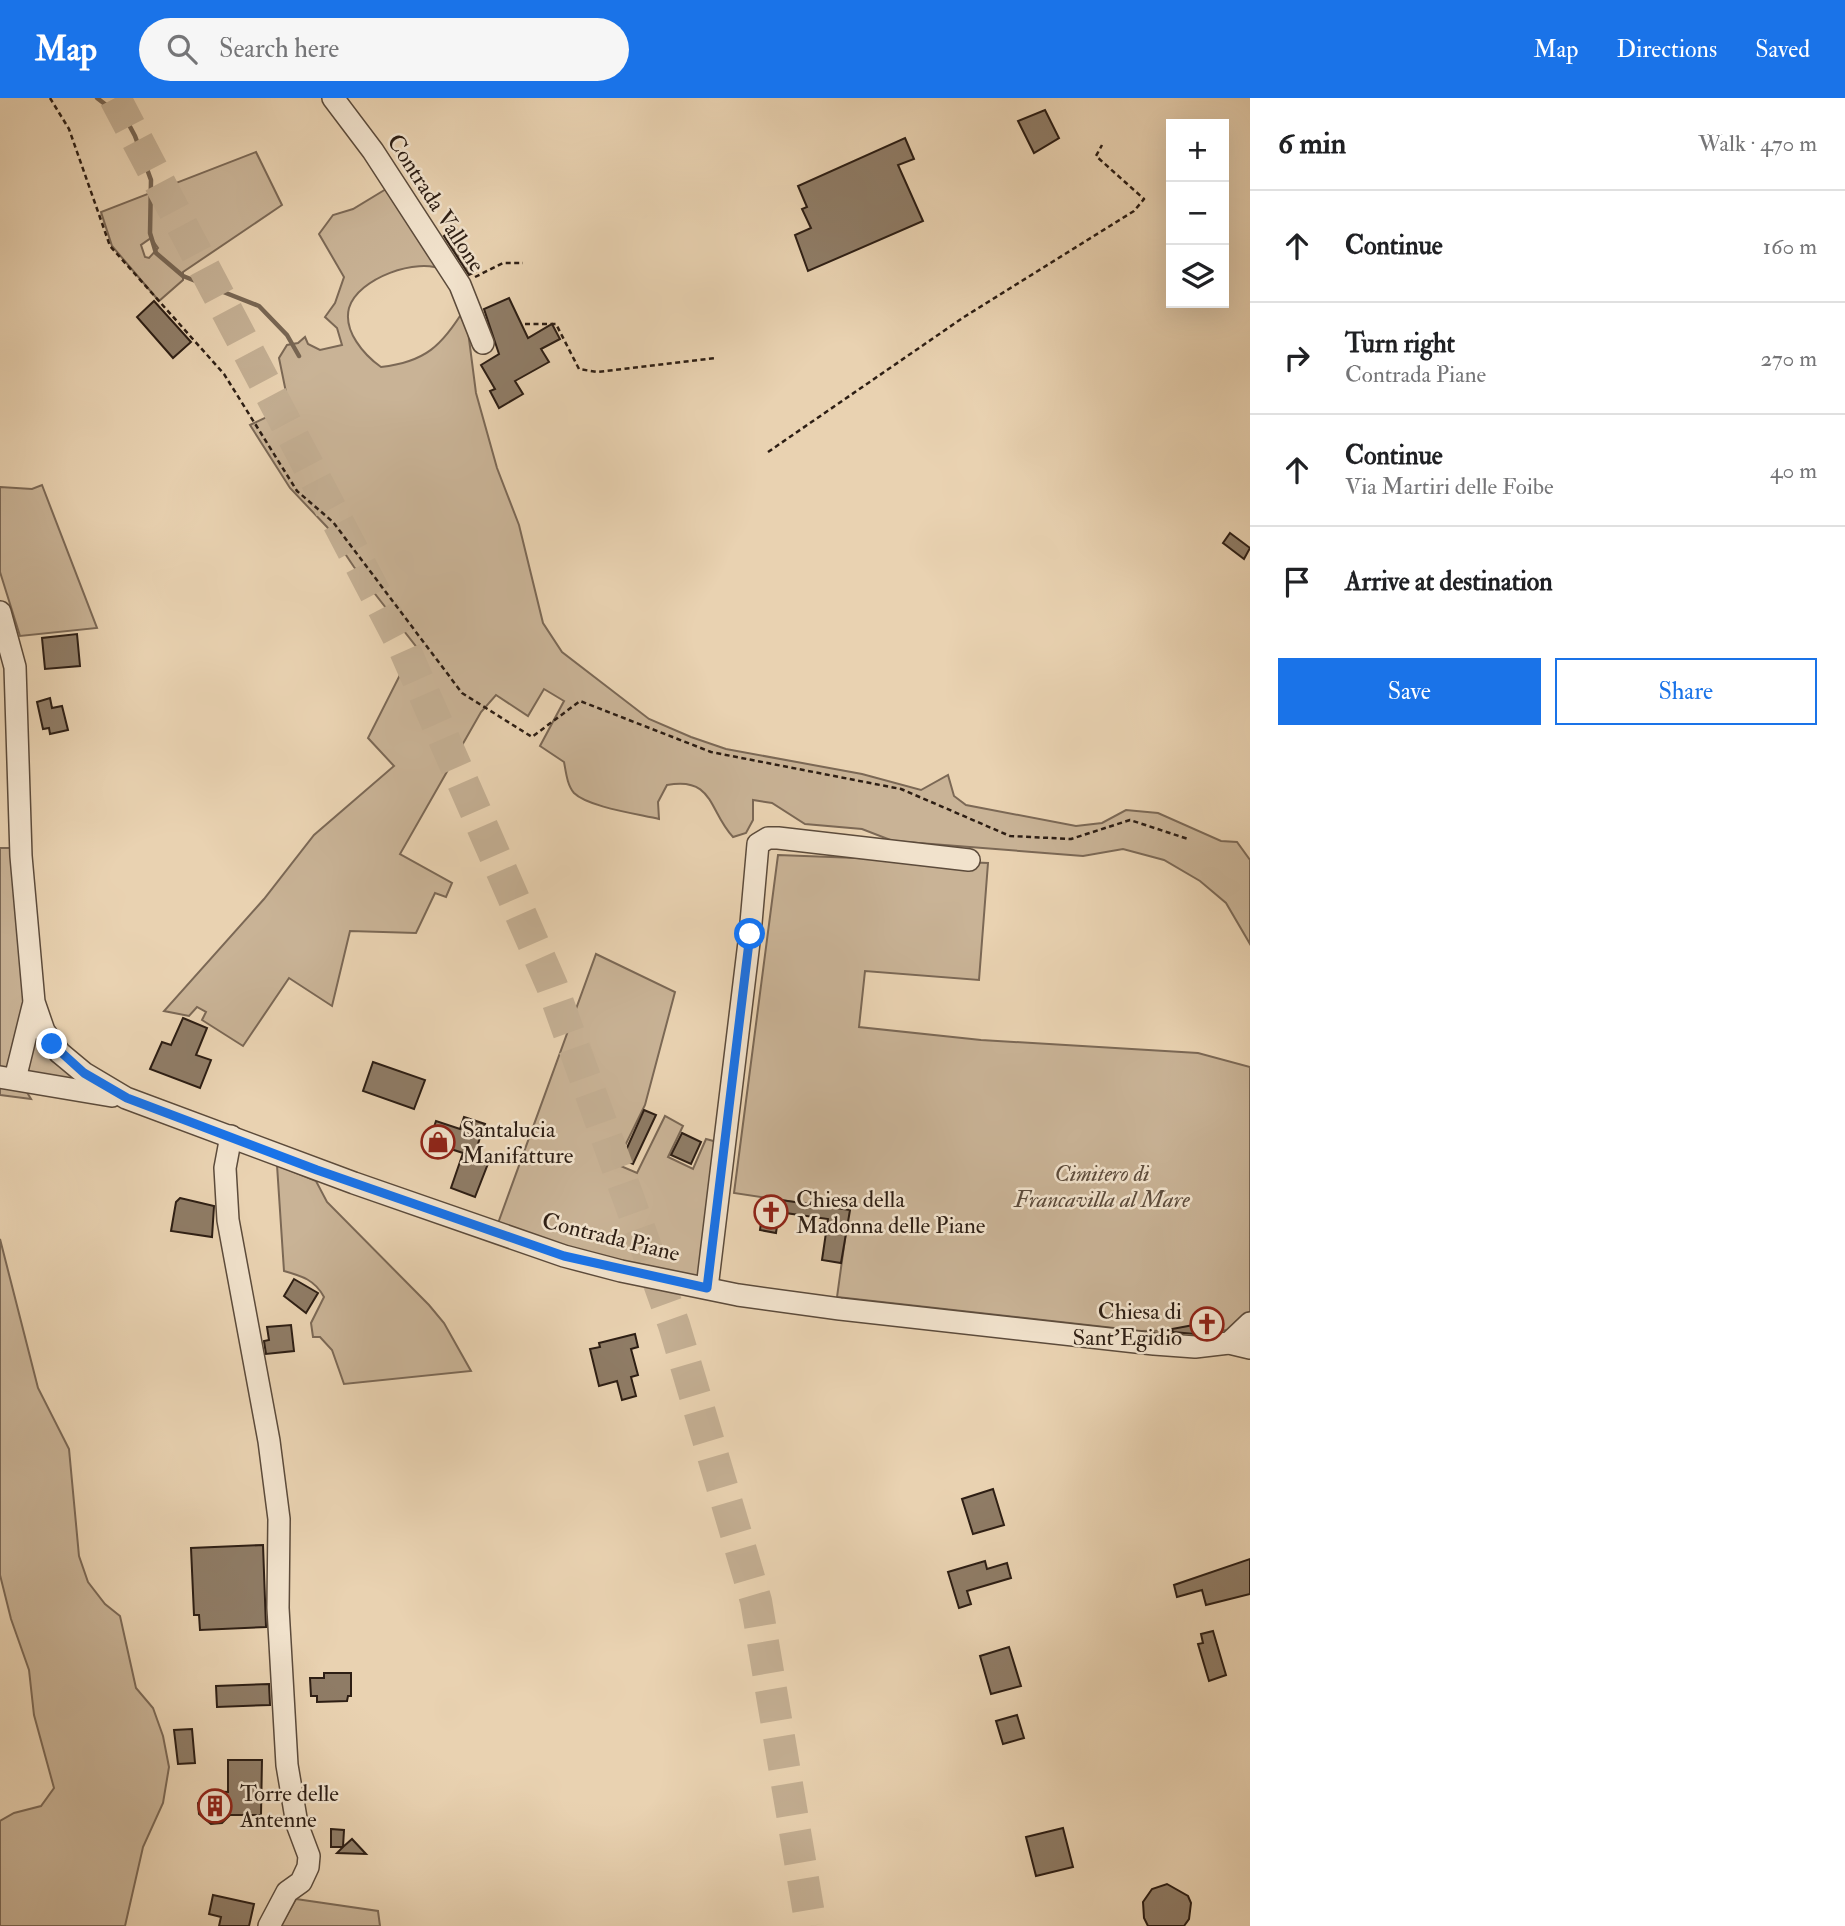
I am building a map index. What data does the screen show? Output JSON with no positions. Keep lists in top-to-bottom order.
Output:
{
  "streets": {
    "street": ["Contrada Vallone", "Contrada Piane"]
  },
  "parks": ["Cimitero di Francavilla al Mare"],
  "places": {
    "shop": ["Santalucia Manifatture"],
    "church": ["Chiesa della Madonna delle Piane", "Chiesa di Sant'Egidio"],
    "building": ["Torre delle Antenne"]
  },
  "page": {
    "header": "Map",
    "search": "Search here",
    "nav": ["Map", "Directions", "Saved"],
    "heading": ["6 min", "Walk · 470 m"],
    "map_buttons": ["+", "−"],
    "list": [
      ["Continue", "160 m"],
      ["Turn right", "Contrada Piane", "270 m"],
      ["Continue", "Via Martiri delle Foibe", "40 m"],
      "Arrive at destination"
    ],
    "buttons": ["Save", "Share"]
  }
}
